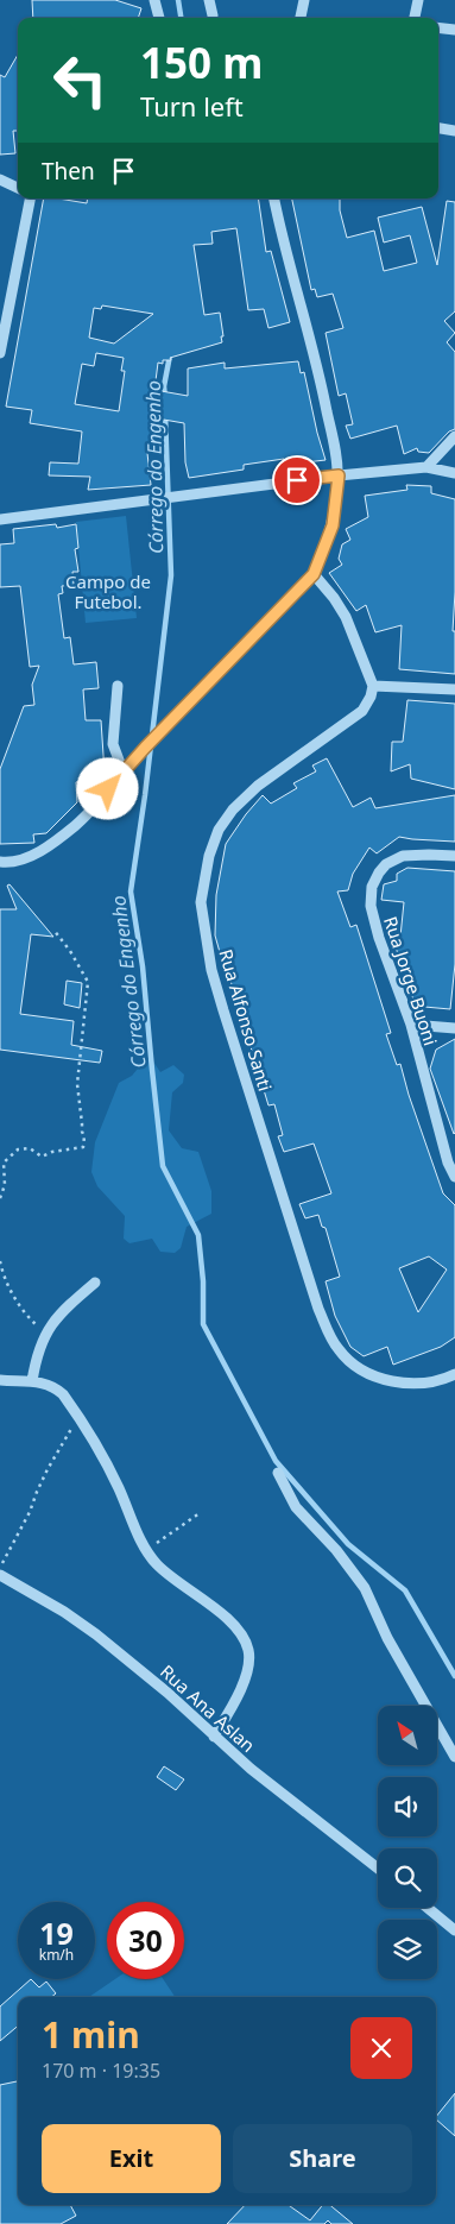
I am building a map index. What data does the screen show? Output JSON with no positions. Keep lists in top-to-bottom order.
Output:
{
  "streets": {
    "street": ["Rua Jorge Buoni", "Rua Alfonso Santi", "Rua Ana Aslan"]
  },
  "water": ["Córrego do Engenho"],
  "parks": ["Campo de Futebol."],
  "north": "top left",
  "page": {
    "turn": ["150 m", "Turn left"],
    "then": "Then",
    "speed": "19 km/h",
    "limit": "30",
    "heading": ["1 min", "170 m · 19:35"],
    "buttons": ["Exit", "Share"]
  }
}
